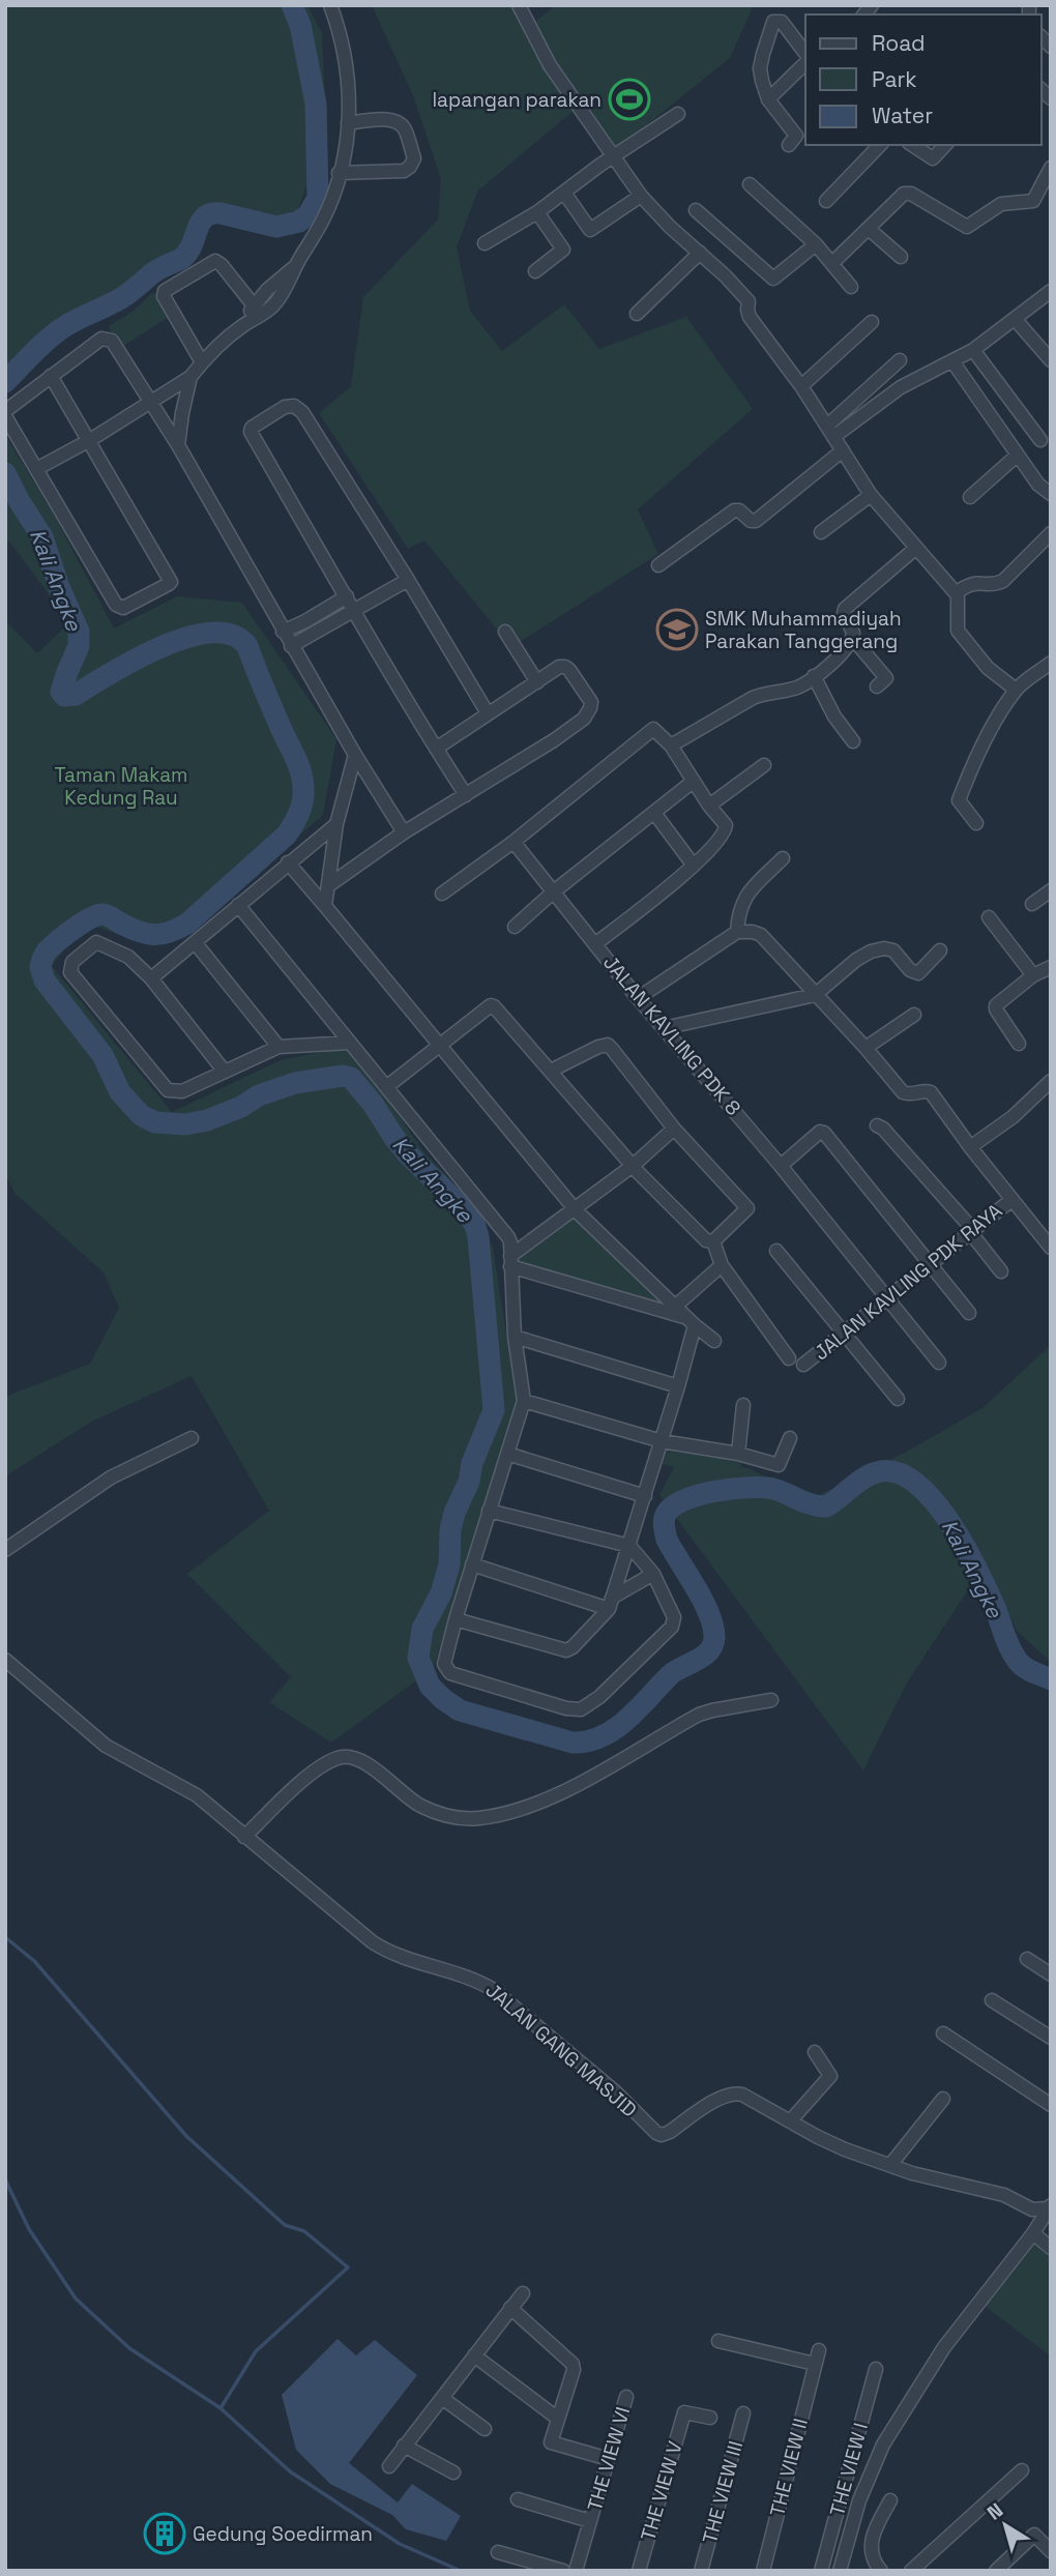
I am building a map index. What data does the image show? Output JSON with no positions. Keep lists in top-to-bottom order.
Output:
{
  "streets": {
    "street": [
      "JALAN KAVLING PDK 8",
      "JALAN KAVLING PDK RAYA",
      "JALAN GANG MASJID",
      "THE VIEW VI",
      "THE VIEW II",
      "THE VIEW I",
      "THE VIEW V",
      "THE VIEW III"
    ]
  },
  "crossings": [
    ["JALAN KAVLING PDK 8", "JALAN KAVLING PDK RAYA"]
  ],
  "water": ["Kali Angke"],
  "parks": ["Taman Makam Kedung Rau"],
  "places": {
    "sports": ["lapangan parakan"],
    "school or university": ["SMK Muhammadiyah Parakan Tanggerang"],
    "building": ["Gedung Soedirman"]
  },
  "legend": ["Road", "Park", "Water"],
  "north": "top left"
}
